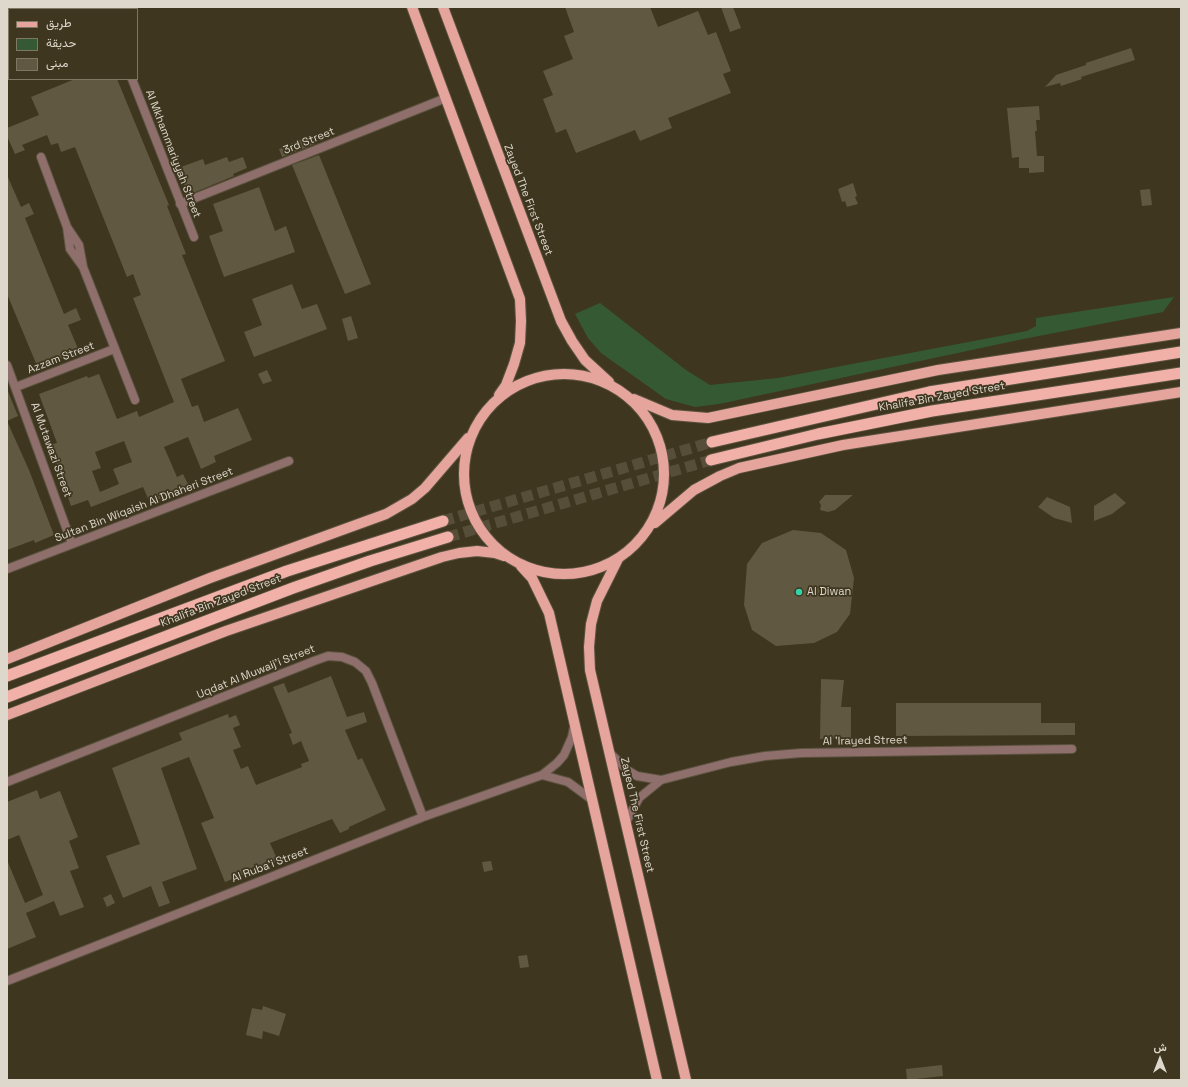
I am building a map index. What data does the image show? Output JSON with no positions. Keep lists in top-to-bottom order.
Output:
{
  "streets": {
    "highway": ["Khalifa Bin Zayed Street"],
    "main road": ["Zayed The First Street"],
    "street": [
      "3rd Street",
      "Al Mkhammariyyah Street",
      "Azzam Street",
      "Al Mutawazi Street",
      "Sultan Bin Wiqaish Al Dhaheri Street",
      "Uqdat Al Muwaij'i Street",
      "Al 'Irayed Street",
      "Al Ruba'i Street"
    ]
  },
  "crossings": [
    ["3rd Street", "Al Mkhammariyyah Street"],
    ["Zayed The First Street", "Al 'Irayed Street"],
    ["Azzam Street", "Al Mutawazi Street"],
    ["Al Mutawazi Street", "Sultan Bin Wiqaish Al Dhaheri Street"],
    ["Uqdat Al Muwaij'i Street", "Al Ruba'i Street"]
  ],
  "places": ["Al Diwan"],
  "legend": ["طريق", "حديقة", "مبنى"],
  "north": "top"
}
